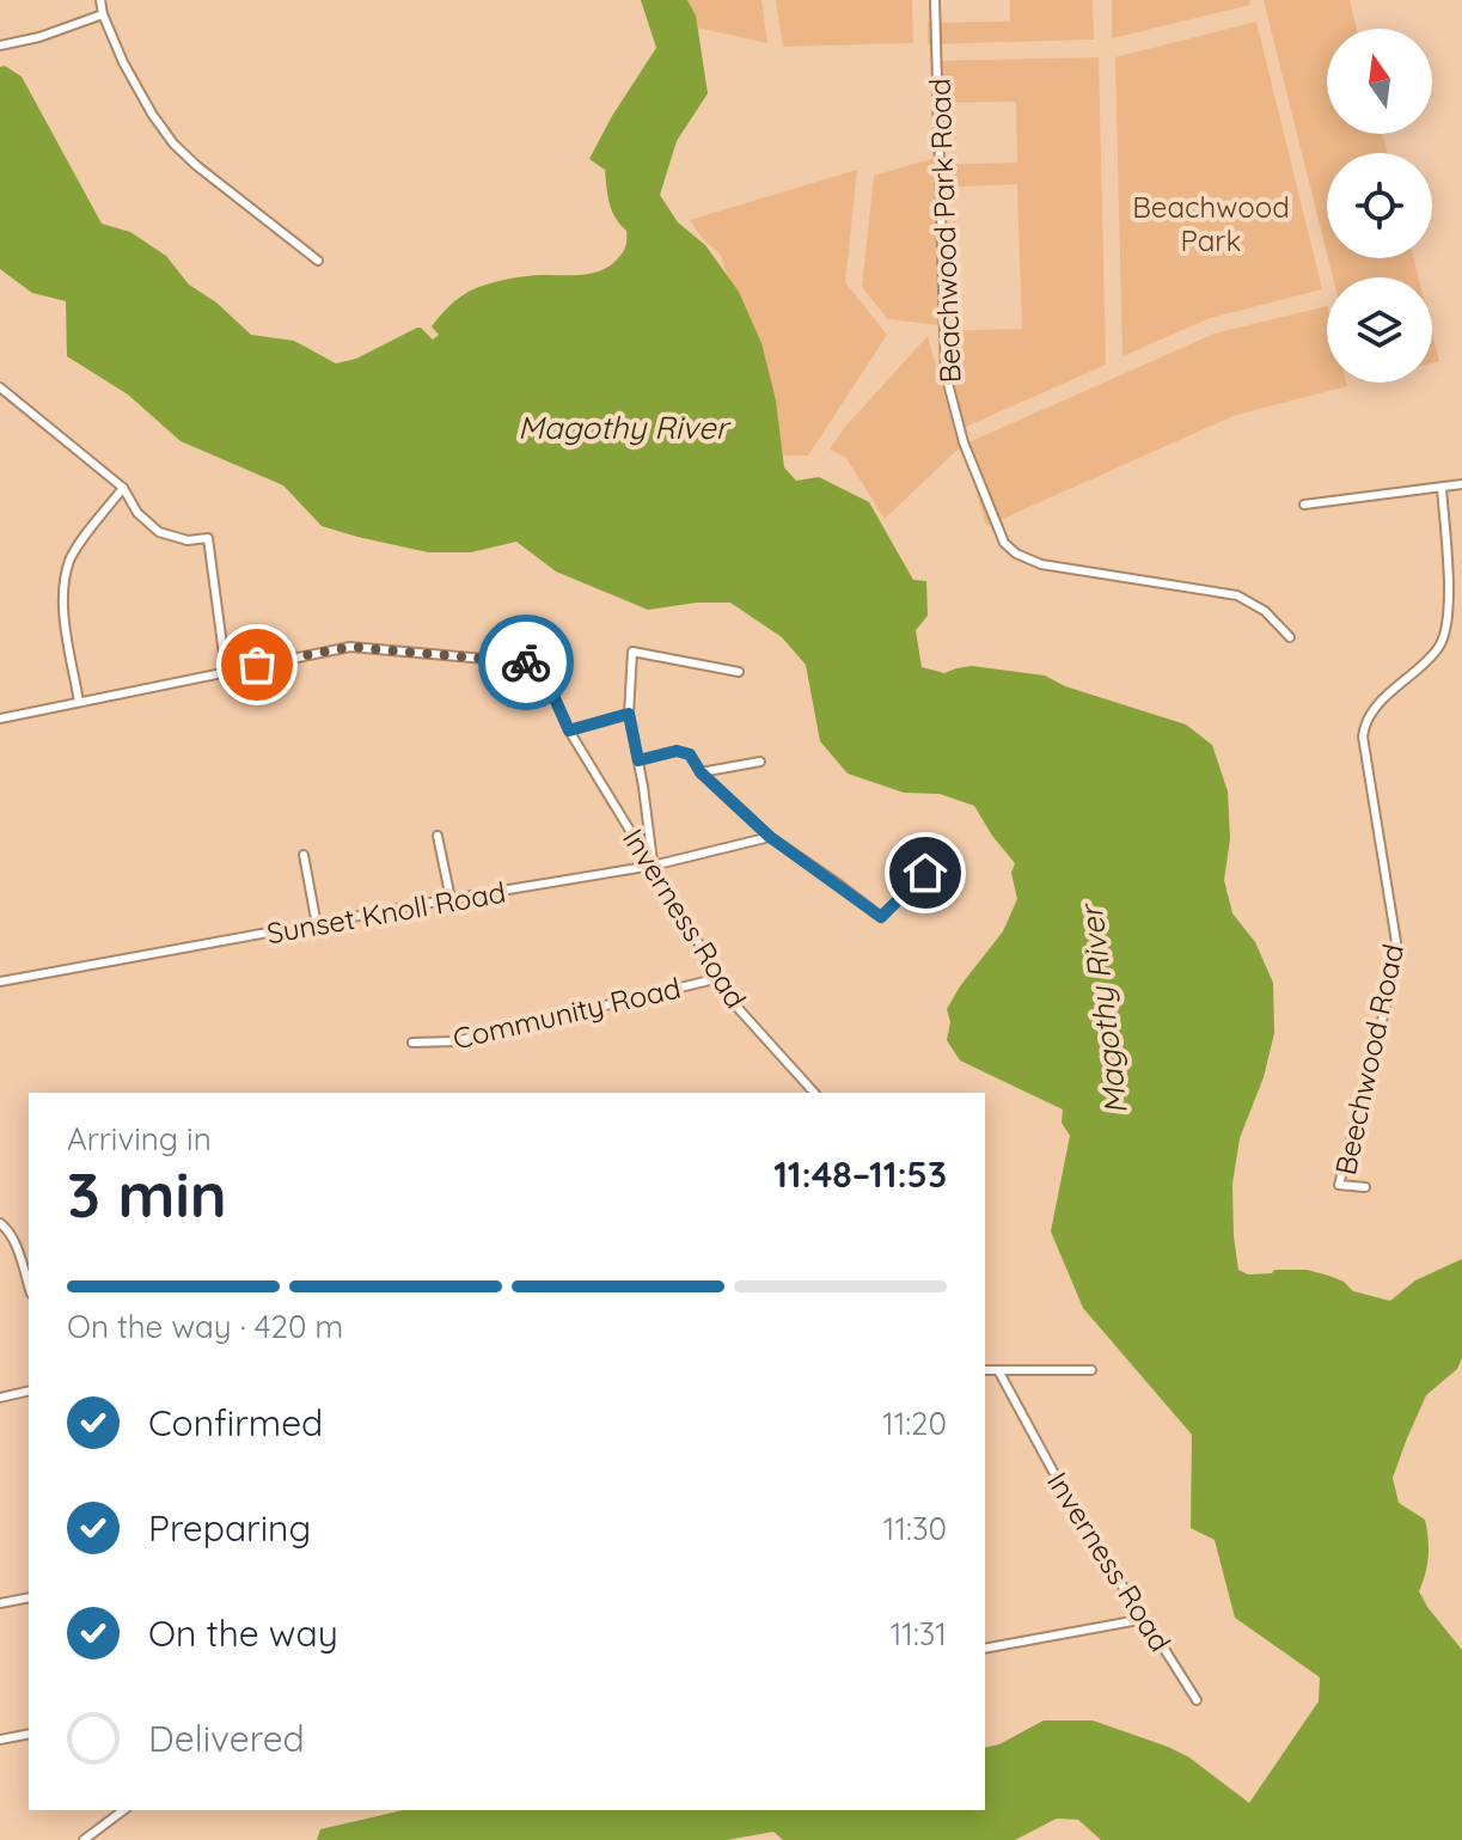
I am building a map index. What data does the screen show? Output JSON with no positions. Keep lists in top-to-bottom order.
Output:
{
  "streets": {
    "street": [
      "Beachwood Park Road",
      "Sunset Knoll Road",
      "Inverness Road",
      "Community Road",
      "Beechwood Road"
    ]
  },
  "crossings": [
    ["Sunset Knoll Road", "Inverness Road"],
    ["Inverness Road", "Community Road"]
  ],
  "water": ["Magothy River"],
  "parks": ["Beachwood Park"],
  "north": "top",
  "page": {
    "heading": ["3 min", "Arriving in", "11:48–11:53"],
    "bar": "On the way · 420 m",
    "list": [
      ["Confirmed", "11:20"],
      ["Preparing", "11:30"],
      ["On the way", "11:31"],
      "Delivered"
    ]
  }
}
